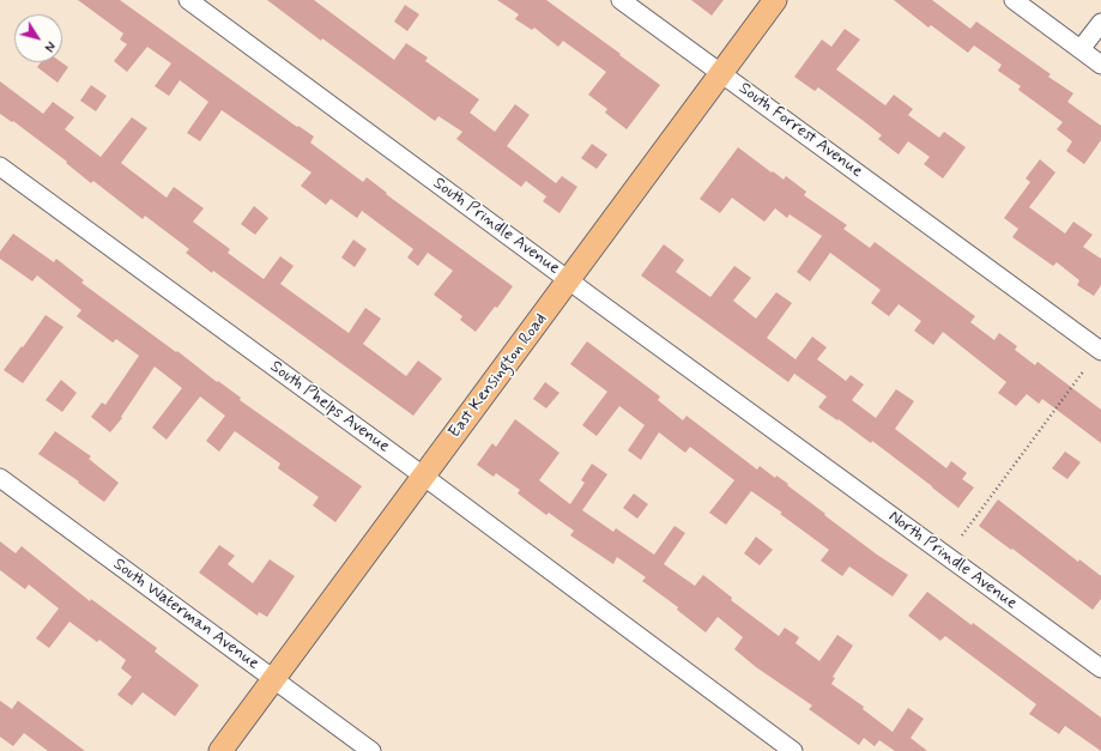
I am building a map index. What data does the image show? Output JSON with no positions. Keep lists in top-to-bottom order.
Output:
{
  "streets": {
    "main road": ["East Kensington Road"],
    "street": [
      "South Forrest Avenue",
      "South Prindle Avenue",
      "South Phelps Avenue",
      "North Prindle Avenue",
      "South Waterman Avenue"
    ]
  },
  "crossings": [
    ["South Forrest Avenue", "East Kensington Road"],
    ["South Prindle Avenue", "East Kensington Road"],
    ["South Prindle Avenue", "North Prindle Avenue"],
    ["East Kensington Road", "South Phelps Avenue"],
    ["East Kensington Road", "South Waterman Avenue"]
  ],
  "north": "bottom right"
}
